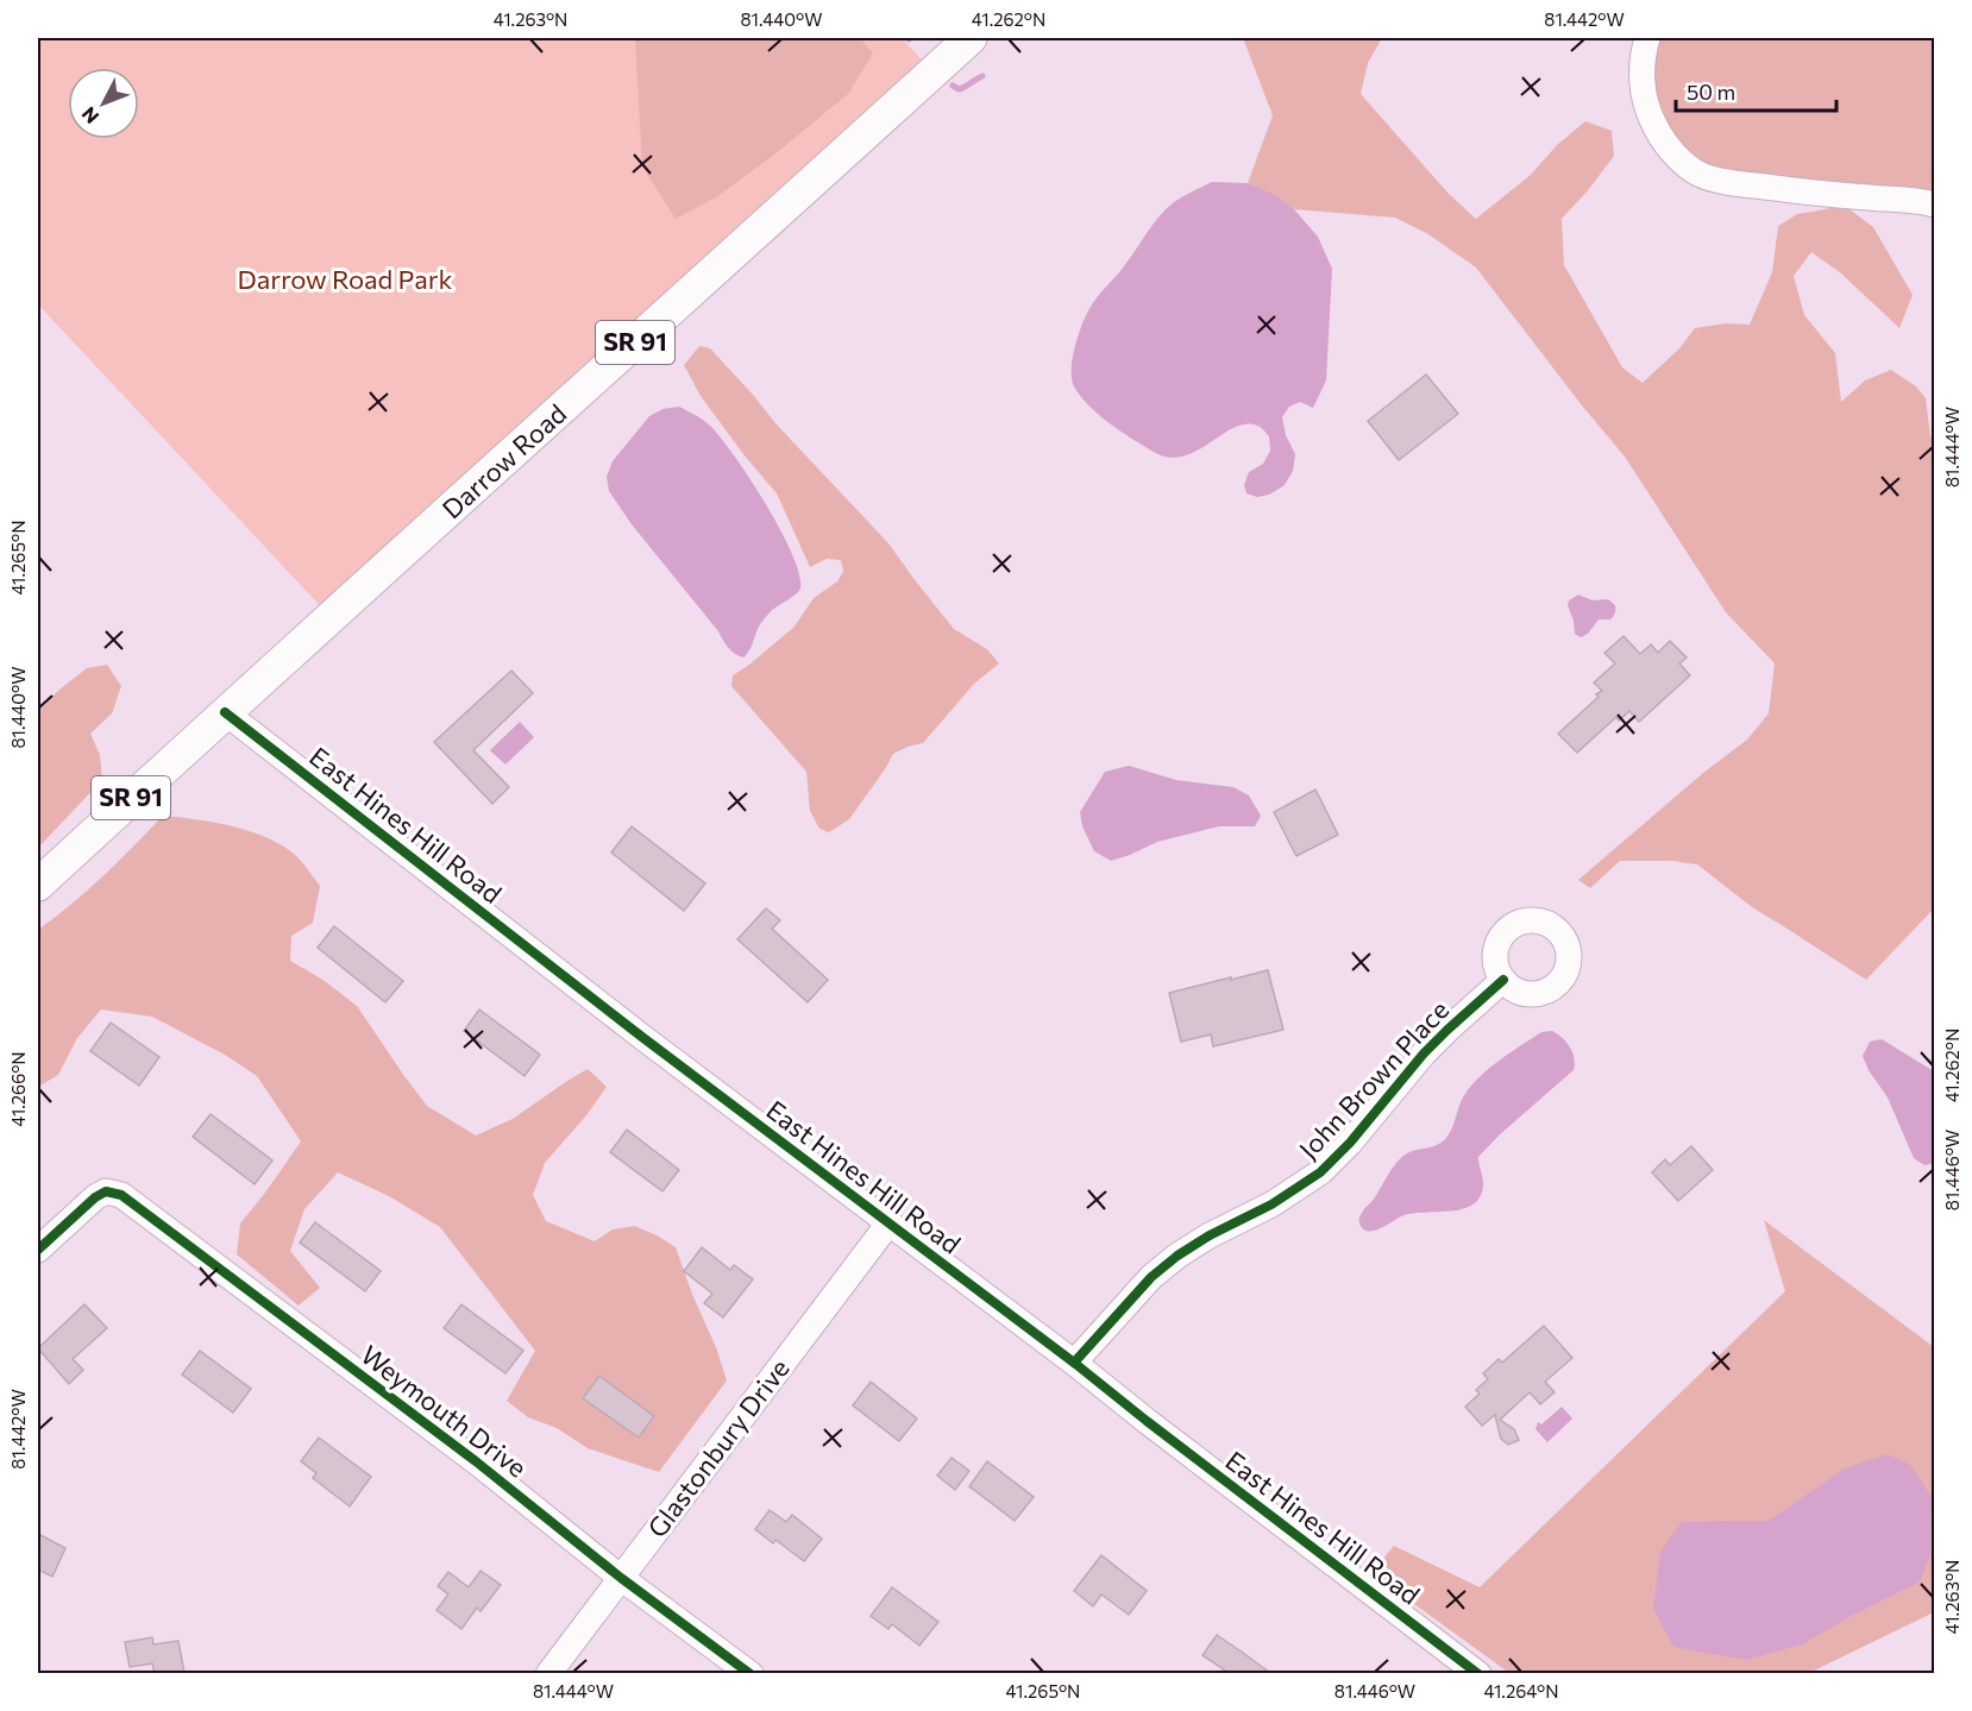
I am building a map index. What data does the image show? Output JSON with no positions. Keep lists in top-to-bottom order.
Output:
{
  "streets": {
    "main road": ["SR 91", "Darrow Road"],
    "street": [
      "East Hines Hill Road",
      "John Brown Place",
      "Weymouth Drive",
      "Glastonbury Drive"
    ]
  },
  "crossings": [
    ["Darrow Road", "East Hines Hill Road"],
    ["East Hines Hill Road", "John Brown Place"],
    ["East Hines Hill Road", "Glastonbury Drive"],
    ["Weymouth Drive", "Glastonbury Drive"]
  ],
  "parks": ["Darrow Road Park"],
  "scale_bar": "50 m",
  "north": "bottom left",
  "coordinates": [
    "41.263°N",
    "81.440°W",
    "41.262°N",
    "81.442°W",
    "81.444°W",
    "41.265°N",
    "41.266°N",
    "81.446°W",
    "41.264°N"
  ]
}
